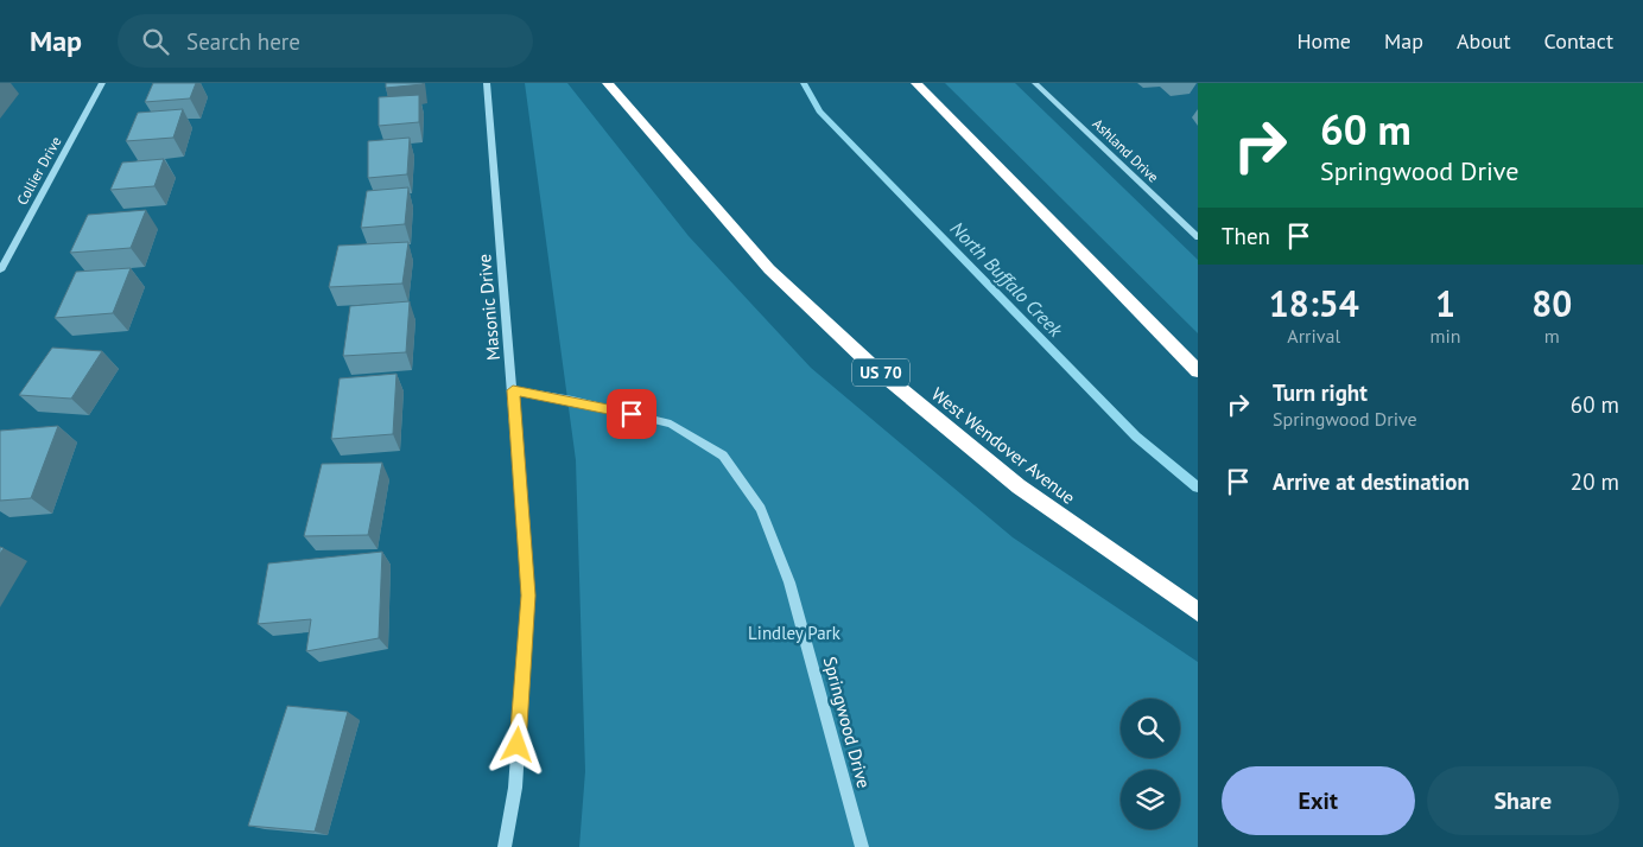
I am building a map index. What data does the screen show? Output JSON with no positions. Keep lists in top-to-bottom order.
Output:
{
  "streets": {
    "highway": ["US 70", "West Wendover Avenue"],
    "street": [
      "Ashland Drive",
      "Collier Drive",
      "Masonic Drive",
      "Springwood Drive"
    ]
  },
  "crossings": [
    ["Masonic Drive", "Springwood Drive"]
  ],
  "water": ["North Buffalo Creek"],
  "parks": ["Lindley Park"],
  "page": {
    "header": "Map",
    "search": "Search here",
    "nav": [
      "Home",
      "Map",
      "About",
      "Contact"
    ],
    "turn": ["60 m", "Springwood Drive"],
    "then": "Then",
    "eta": [
      "18:54",
      "Arrival",
      "1",
      "min",
      "80",
      "m"
    ],
    "list": [
      {
        "name": "Turn right",
        "note": "Springwood Drive",
        "value": "60 m"
      },
      {
        "name": "Arrive at destination",
        "value": "20 m"
      }
    ],
    "buttons": ["Exit", "Share"]
  }
}
